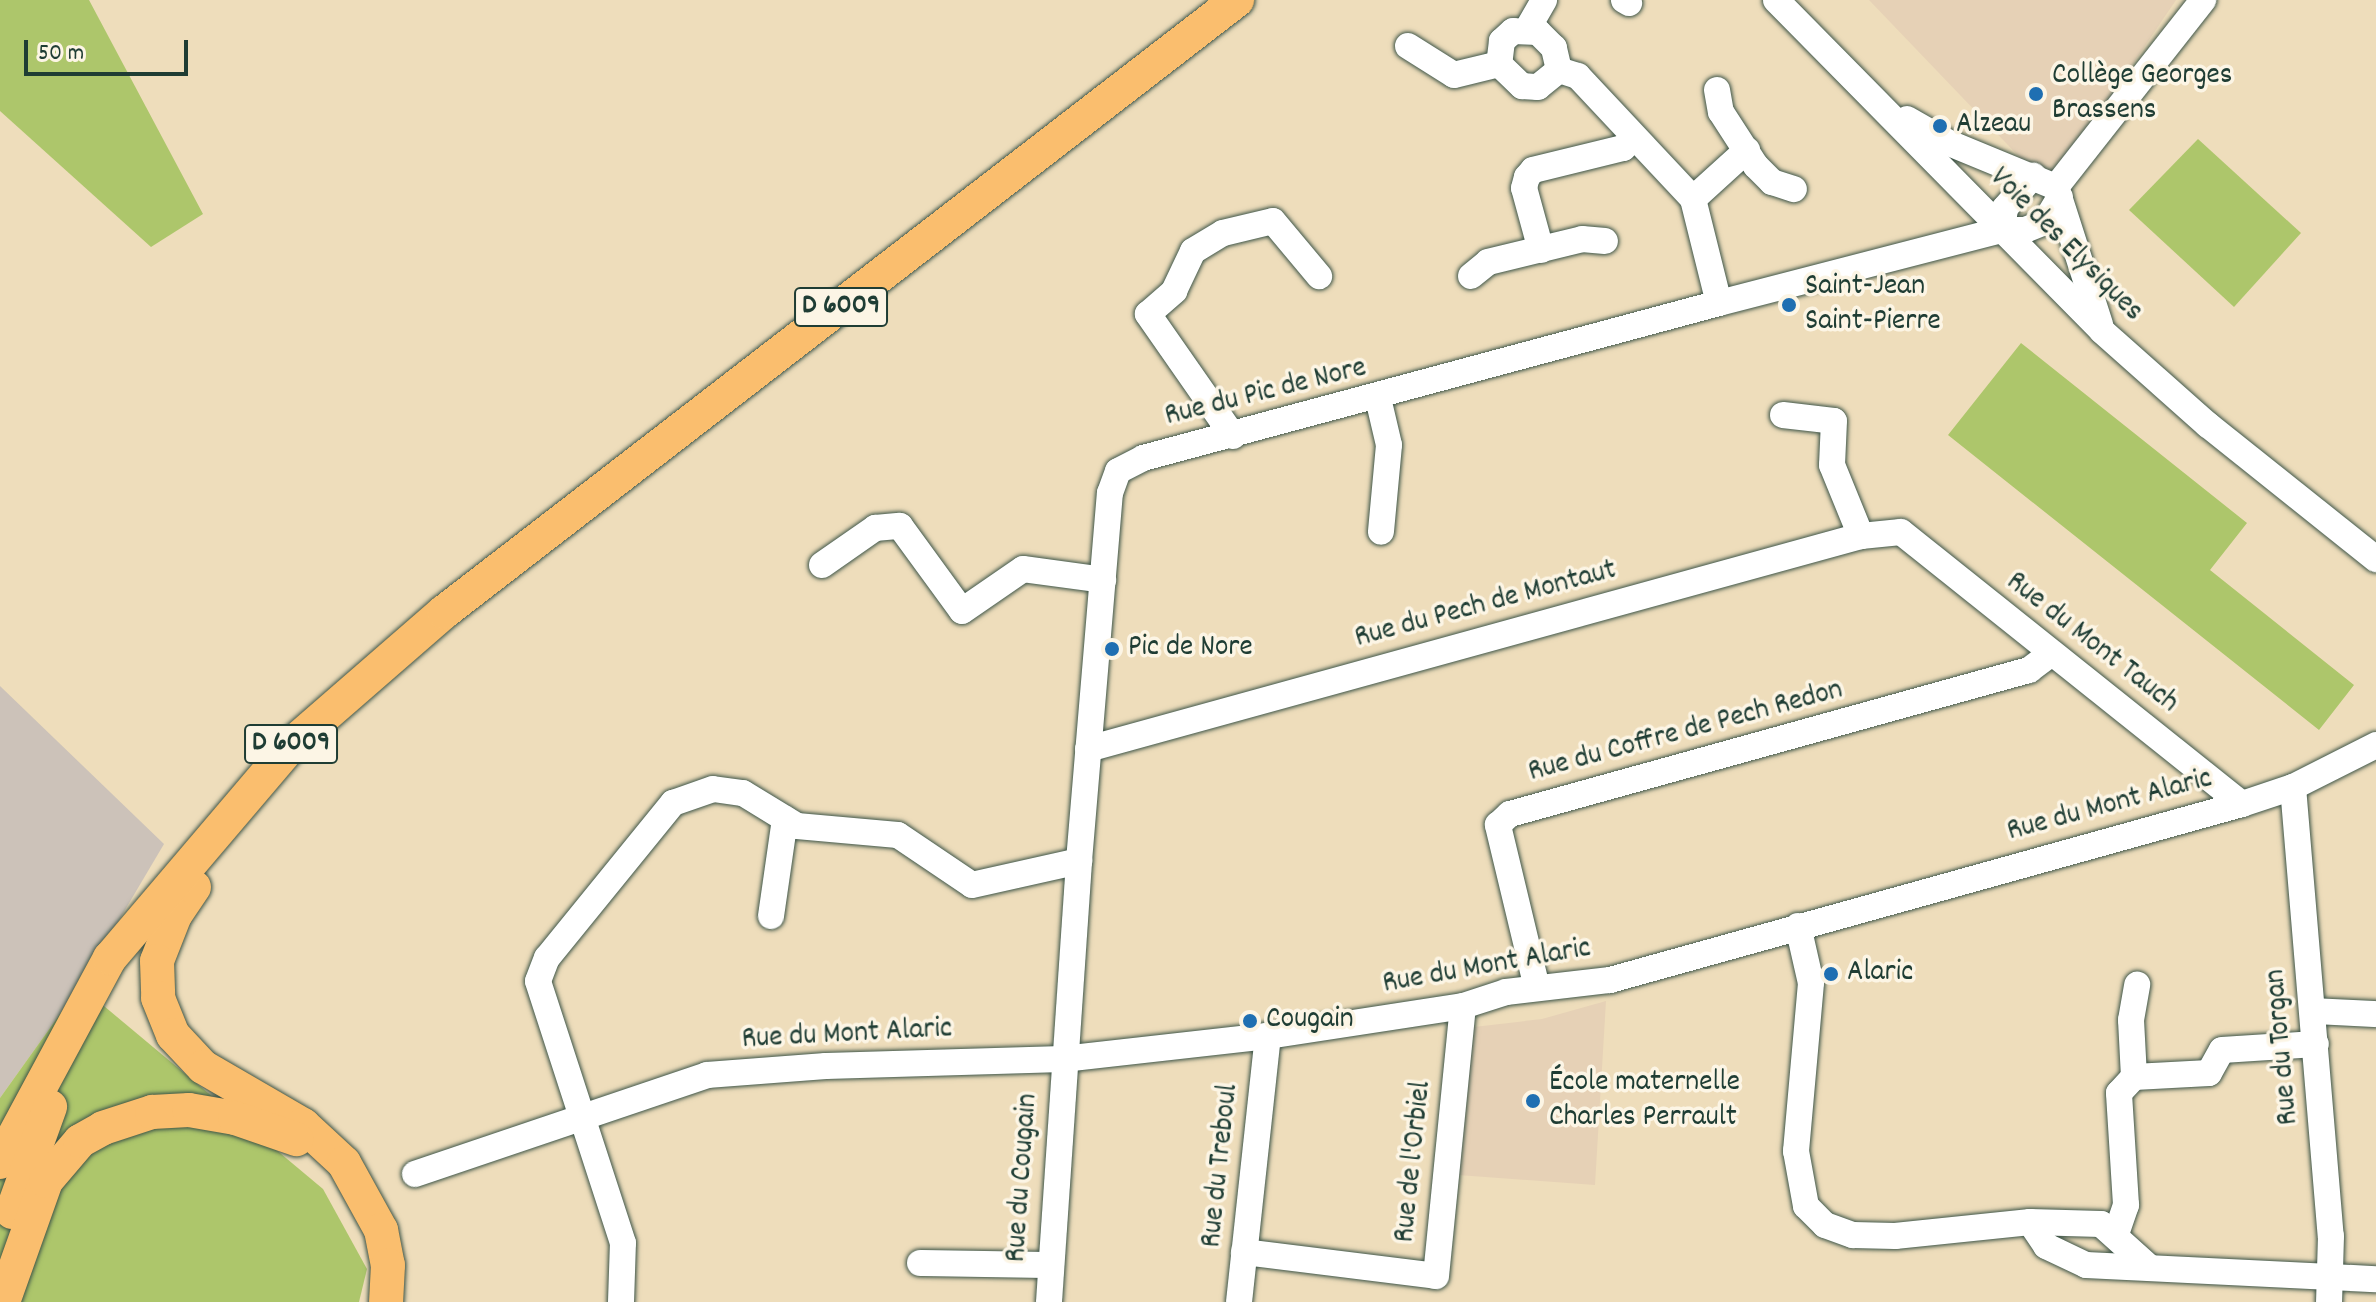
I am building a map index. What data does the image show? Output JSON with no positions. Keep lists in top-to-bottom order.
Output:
{
  "streets": {
    "main road": ["D 6009"],
    "street": [
      "Voie des Elysiques",
      "Rue du Pic de Nore",
      "Rue du Pech de Montaut",
      "Rue du Mont Tauch",
      "Rue du Coffre de Pech Redon",
      "Rue du Mont Alaric",
      "Rue du Torgan",
      "Rue de l'Orbiel",
      "Rue du Treboul",
      "Rue du Cougain"
    ]
  },
  "crossings": [
    ["Voie des Elysiques", "Rue du Pic de Nore"],
    ["Rue du Pic de Nore", "Rue du Pech de Montaut"],
    ["Rue du Pic de Nore", "Rue du Mont Alaric"],
    ["Rue du Pic de Nore", "Rue du Cougain"],
    ["Rue du Pech de Montaut", "Rue du Mont Tauch"],
    ["Rue du Mont Tauch", "Rue du Coffre de Pech Redon"],
    ["Rue du Mont Tauch", "Rue du Mont Alaric"],
    ["Rue du Coffre de Pech Redon", "Rue du Mont Alaric"],
    ["Rue du Mont Alaric", "Rue du Torgan"],
    ["Rue du Mont Alaric", "Rue de l'Orbiel"],
    ["Rue du Mont Alaric", "Rue du Treboul"],
    ["Rue du Mont Alaric", "Rue du Cougain"],
    ["Rue de l'Orbiel", "Rue du Treboul"]
  ],
  "places": [
    "Collège Georges Brassens",
    "Alzeau",
    "Saint-Jean Saint-Pierre",
    "Pic de Nore",
    "Alaric",
    "Cougain",
    "École maternelle Charles Perrault"
  ],
  "scale_bar": "50 m"
}
